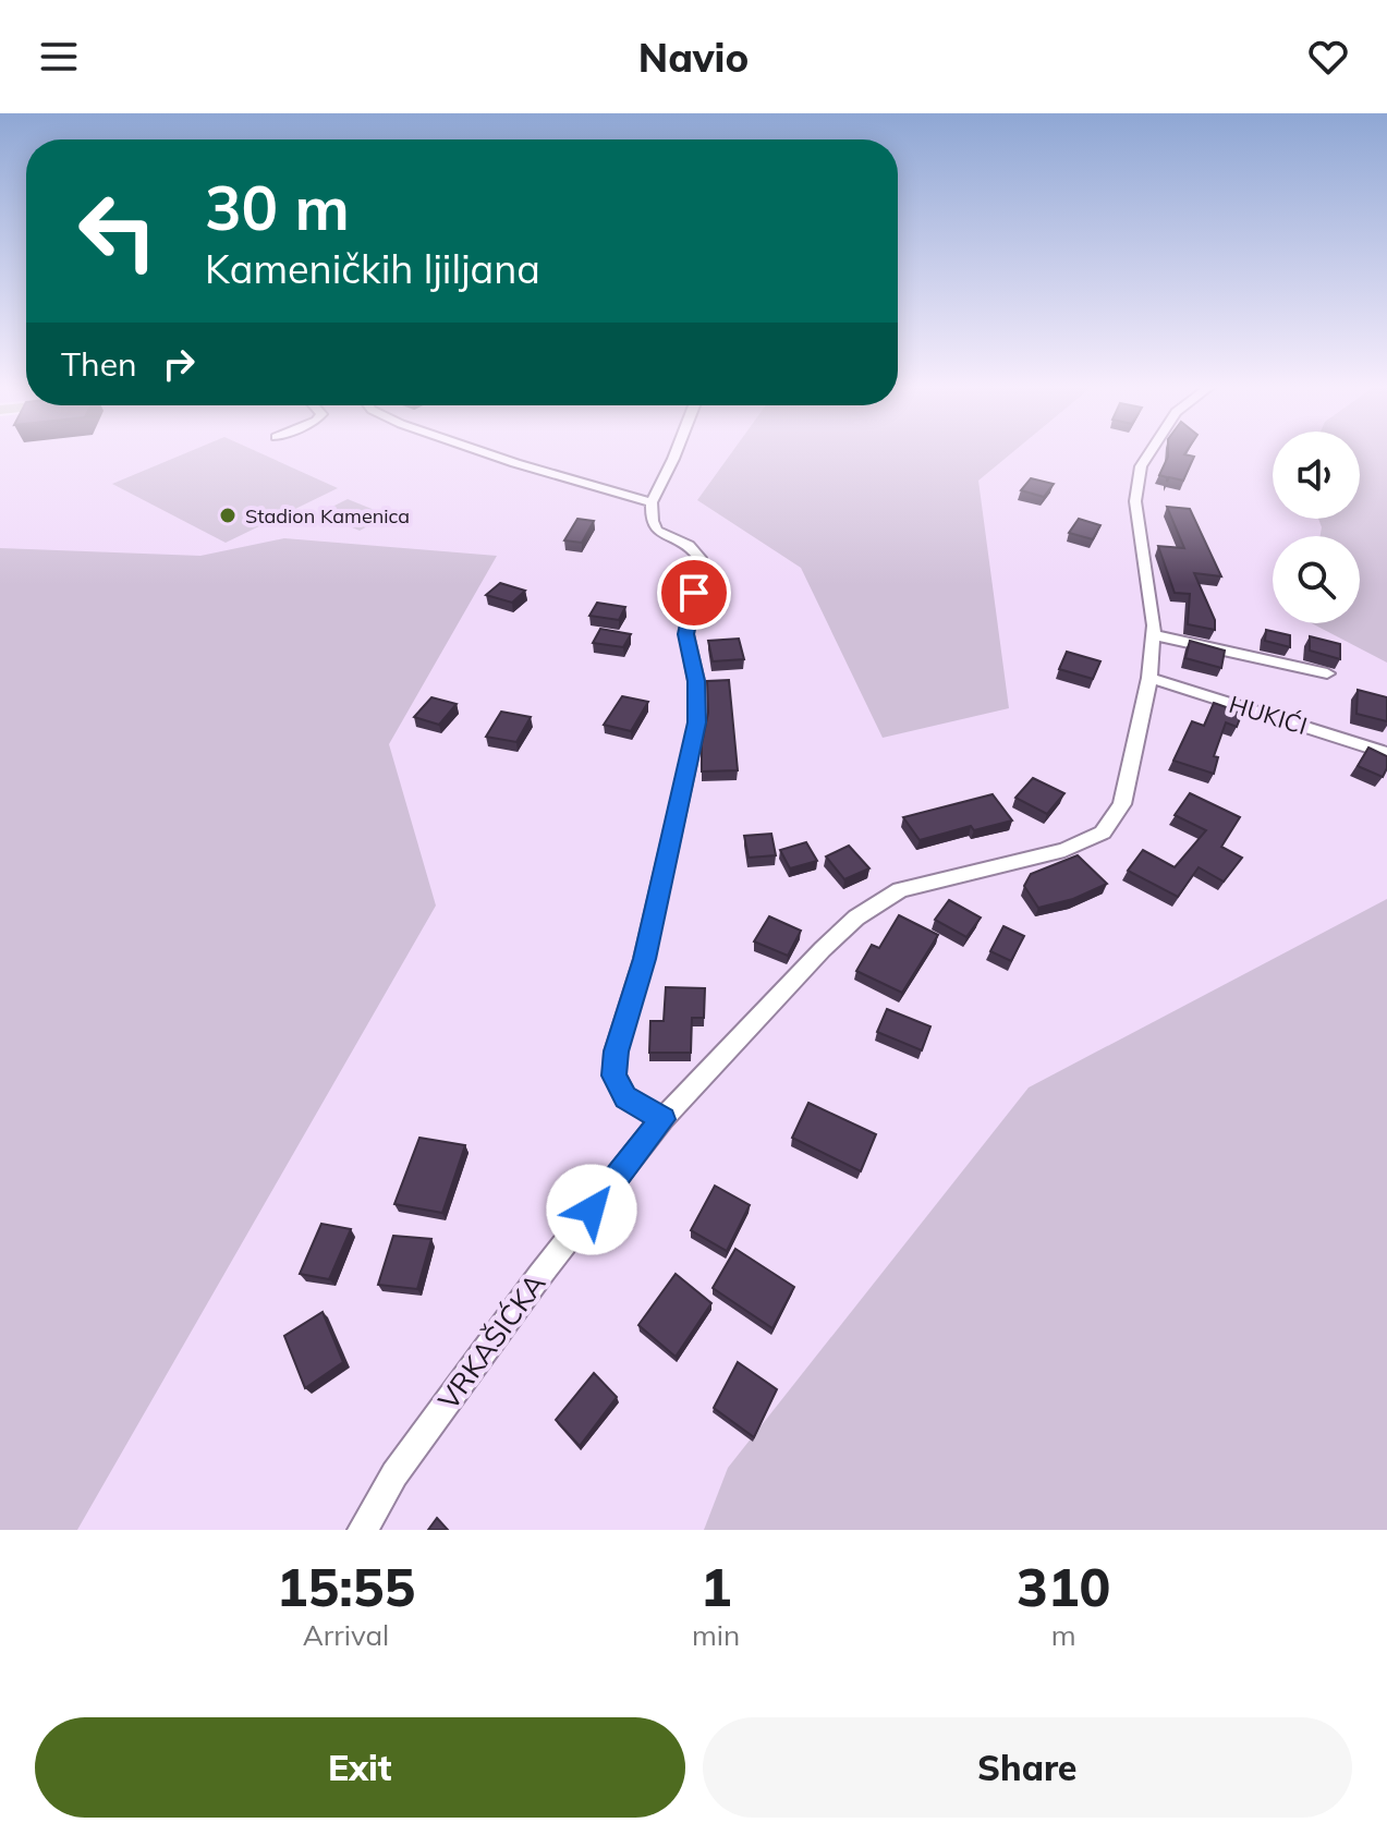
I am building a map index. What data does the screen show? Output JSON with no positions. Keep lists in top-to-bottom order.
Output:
{
  "streets": {
    "street": ["HUKIĆI", "VRKAŠIĆKA"]
  },
  "crossings": [
    ["HUKIĆI", "VRKAŠIĆKA"]
  ],
  "places": ["Stadion Kamenica"],
  "page": {
    "header": "Navio",
    "turn": ["30 m", "Kameničkih ljiljana"],
    "then": "Then",
    "eta": [
      "15:55",
      "Arrival",
      "1",
      "min",
      "310",
      "m"
    ],
    "buttons": ["Exit", "Share"]
  }
}
